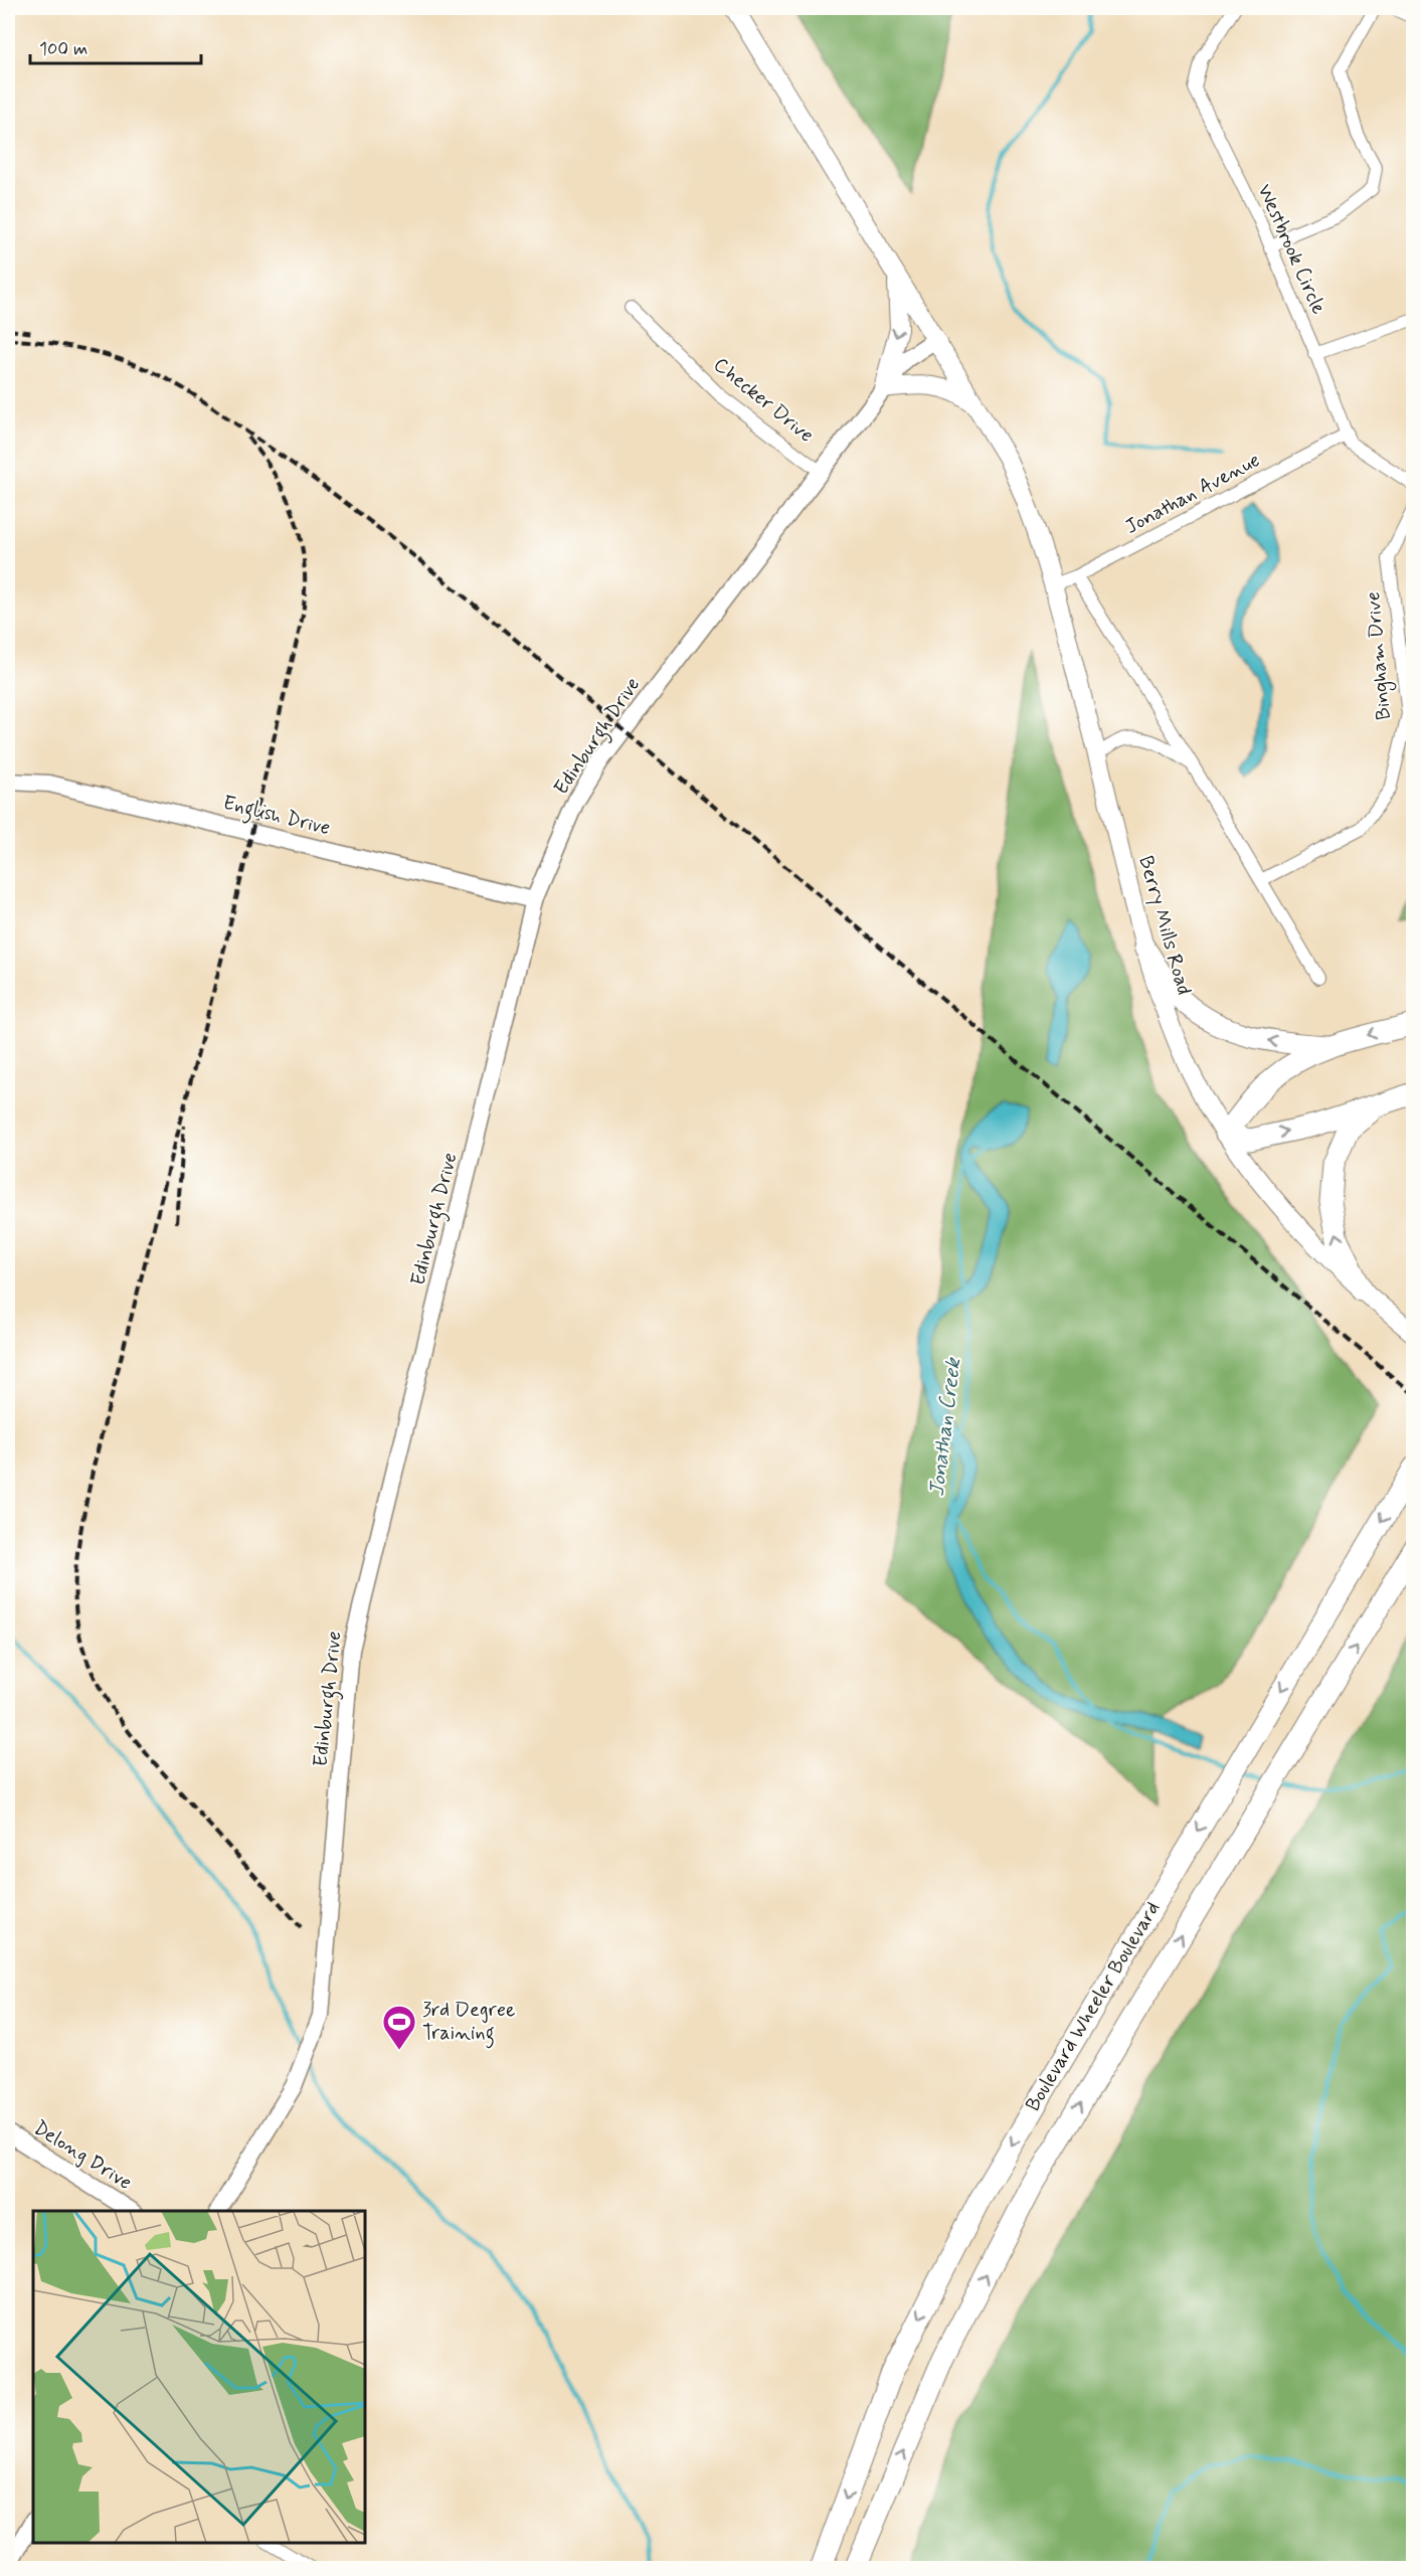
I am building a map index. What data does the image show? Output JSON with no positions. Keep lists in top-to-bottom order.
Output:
{
  "streets": {
    "highway": ["Boulevard Wheeler Boulevard"],
    "main road": ["Berry Mills Road"],
    "street": [
      "Westbrook Circle",
      "Checker Drive",
      "Jonathan Avenue",
      "Bingham Drive",
      "Edinburgh Drive",
      "English Drive",
      "Delong Drive"
    ]
  },
  "crossings": [
    ["Westbrook Circle", "Jonathan Avenue"],
    ["Checker Drive", "Edinburgh Drive"],
    ["Jonathan Avenue", "Berry Mills Road"],
    ["Edinburgh Drive", "English Drive"],
    ["Edinburgh Drive", "Berry Mills Road"]
  ],
  "water": ["Jonathan Creek"],
  "places": {
    "sports": ["3rd Degree Training"]
  },
  "scale_bar": "100 m"
}
